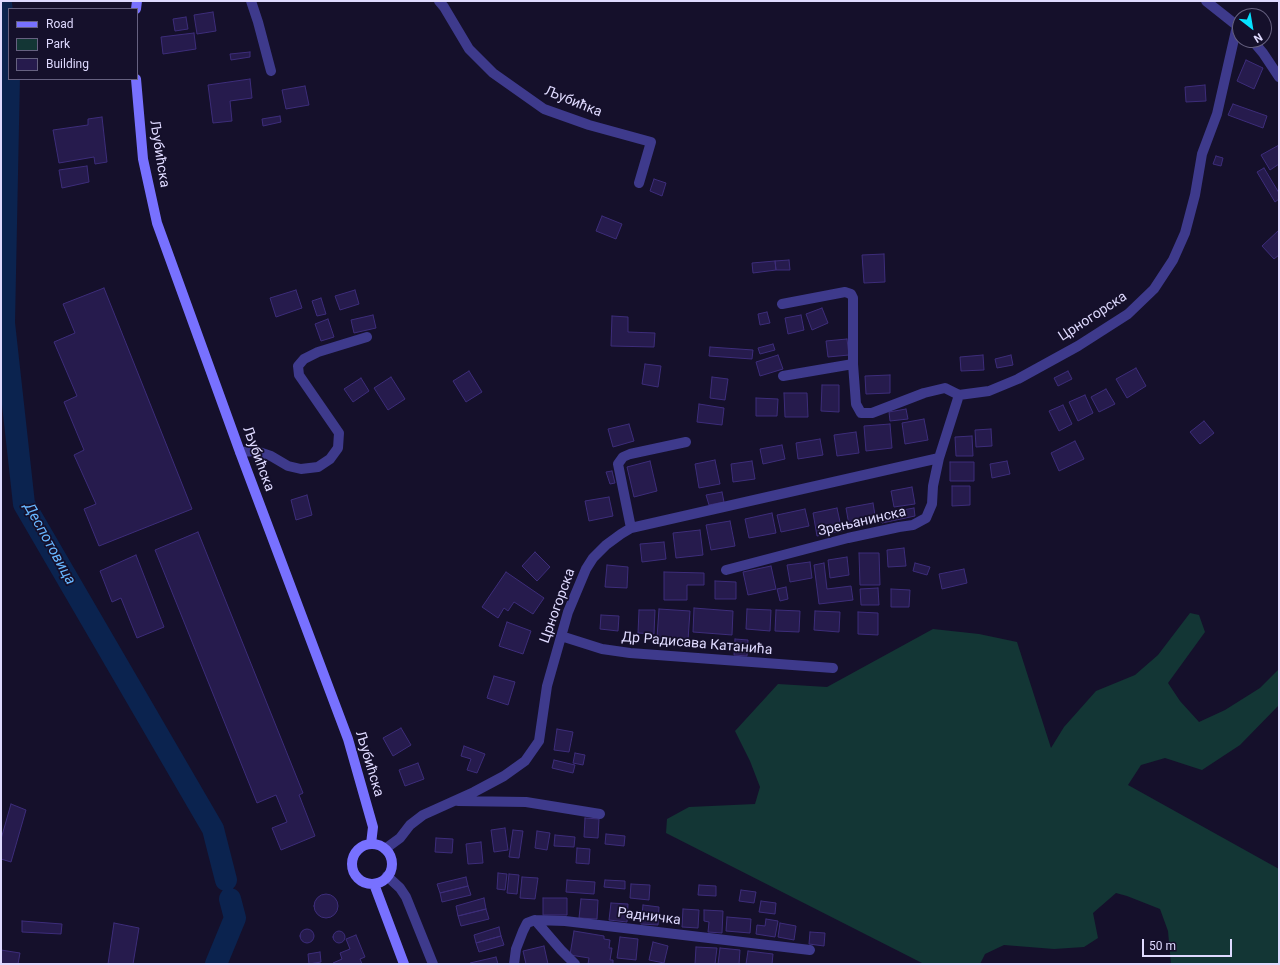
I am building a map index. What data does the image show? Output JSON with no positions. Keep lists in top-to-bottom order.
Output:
{
  "streets": {
    "street": [
      "Љубићка",
      "Љубићска",
      "Црногорска",
      "Зрењанинска",
      "Др Радисава Катанића",
      "Радничка"
    ]
  },
  "crossings": [
    ["Љубићска", "Црногорска"],
    ["Црногорска", "Зрењанинска"],
    ["Црногорска", "Др Радисава Катанића"]
  ],
  "water": ["Деспотовица"],
  "legend": ["Road", "Park", "Building"],
  "scale_bar": "50 m",
  "north": "bottom right"
}
